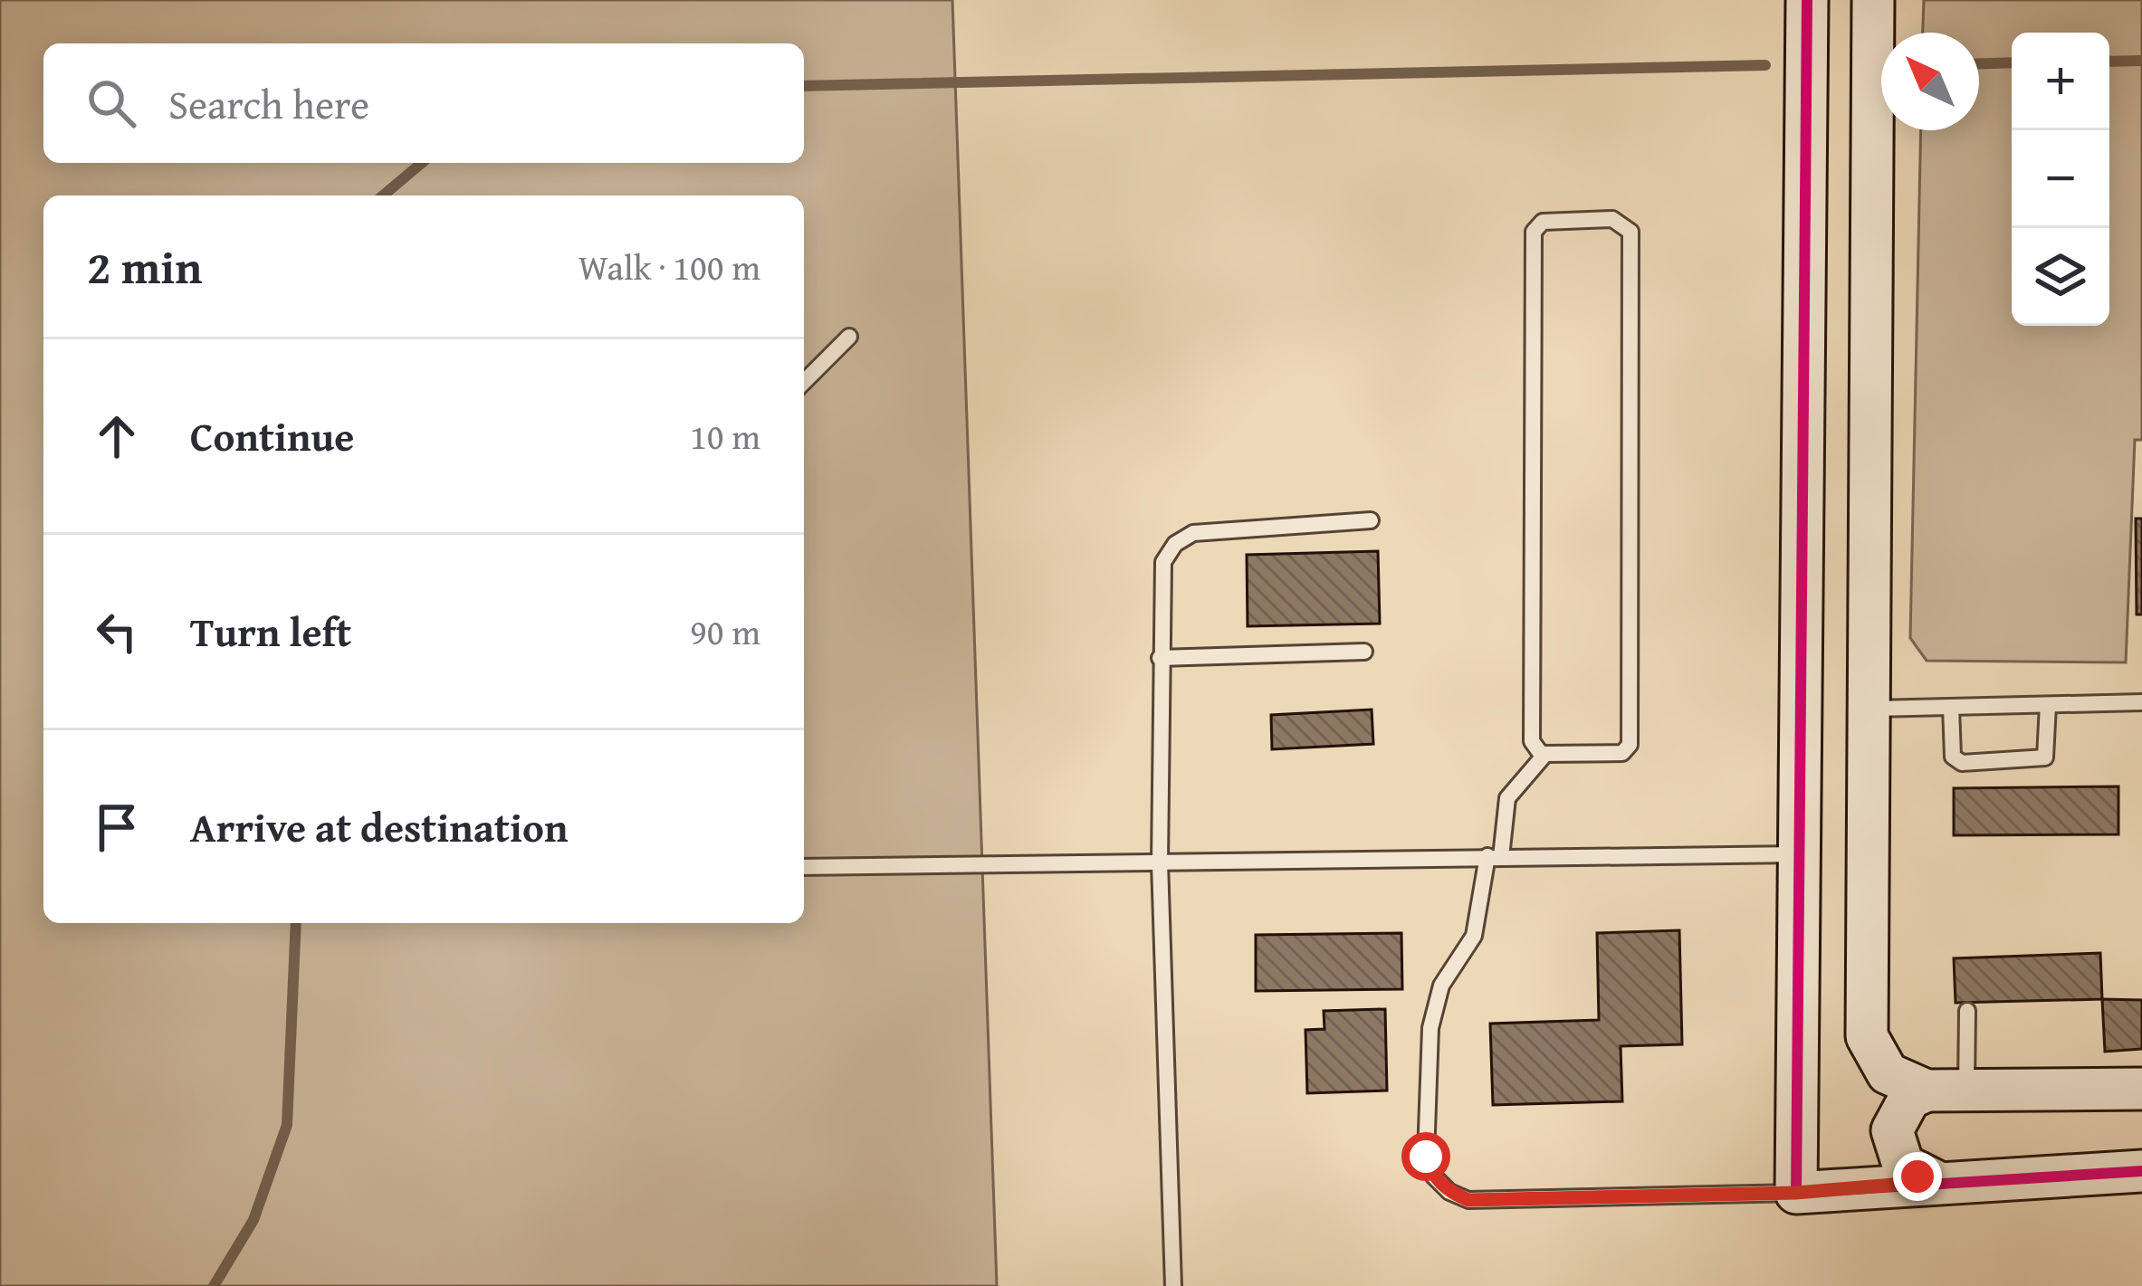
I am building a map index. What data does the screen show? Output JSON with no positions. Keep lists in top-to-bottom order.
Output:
{
  "north": "top left",
  "page": {
    "map_buttons": ["+", "−"],
    "search": "Search here",
    "heading": ["2 min", "Walk · 100 m"],
    "list": [
      ["Continue", "10 m"],
      ["Turn left", "90 m"],
      "Arrive at destination"
    ]
  }
}
